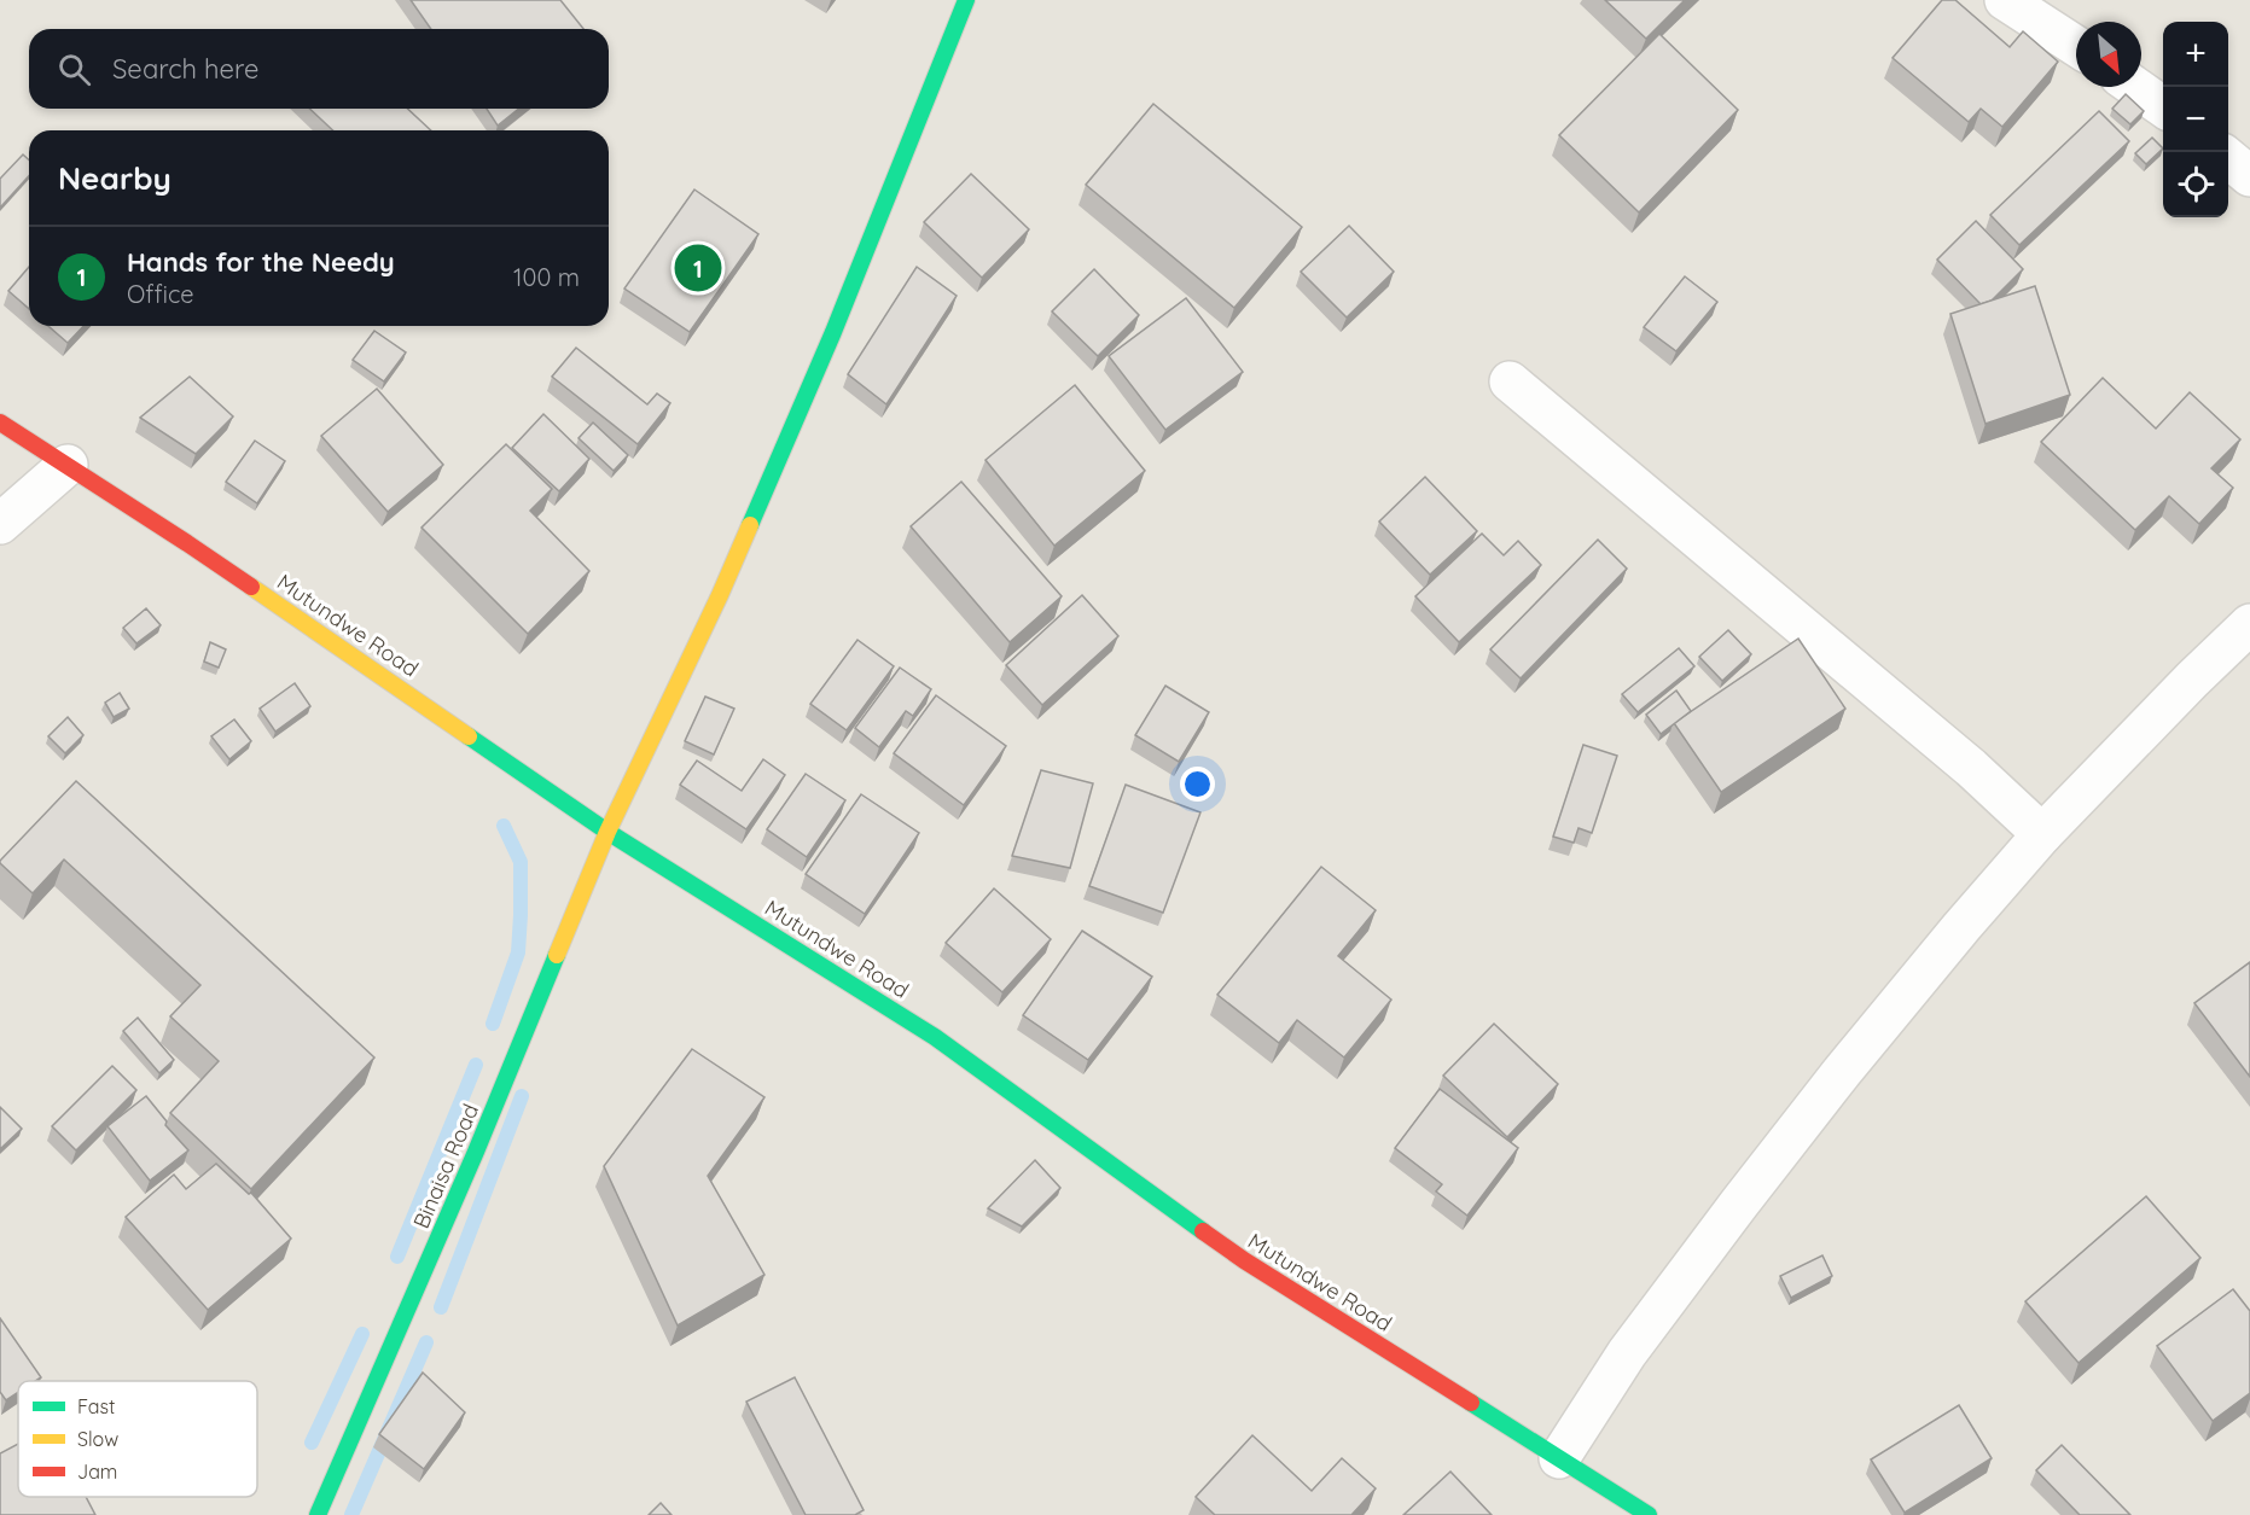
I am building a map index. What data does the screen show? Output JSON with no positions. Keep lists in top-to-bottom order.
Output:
{
  "streets": {
    "main road": ["Mutundwe Road", "Binaisa Road"]
  },
  "crossings": [
    ["Mutundwe Road", "Binaisa Road"]
  ],
  "legend": ["Fast", "Slow", "Jam"],
  "north": "bottom right",
  "page": {
    "map_buttons": ["+", "−"],
    "search": "Search here",
    "heading": "Nearby",
    "list": [
      {
        "mark": "1",
        "name": "Hands for the Needy",
        "note": "Office",
        "value": "100 m"
      }
    ],
    "pins": "1"
  }
}
